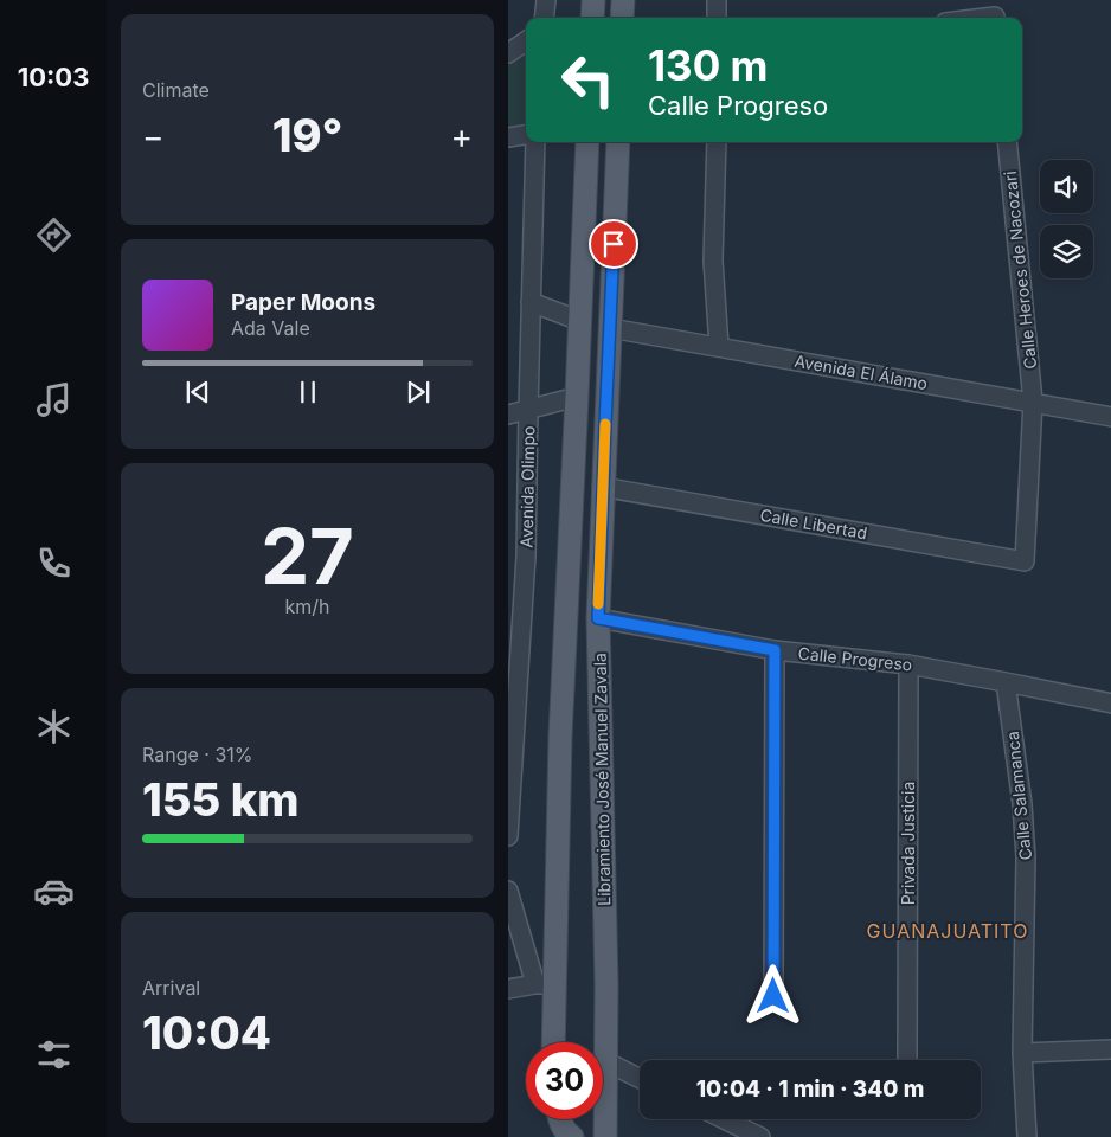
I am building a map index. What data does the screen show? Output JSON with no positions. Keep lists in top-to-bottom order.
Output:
{
  "streets": {
    "main road": ["Libramiento José Manuel Zavala"],
    "street": [
      "Calle Heroes de Nacozari",
      "Avenida El Álamo",
      "Avenida Olimpo",
      "Calle Libertad",
      "Calle Progreso",
      "Calle Salamanca",
      "Privada Justicia"
    ]
  },
  "crossings": [
    ["Calle Heroes de Nacozari", "Avenida El Álamo"],
    ["Calle Heroes de Nacozari", "Calle Libertad"],
    ["Avenida El Álamo", "Libramiento José Manuel Zavala"],
    ["Calle Libertad", "Libramiento José Manuel Zavala"],
    ["Calle Progreso", "Libramiento José Manuel Zavala"],
    ["Calle Progreso", "Calle Salamanca"],
    ["Calle Progreso", "Privada Justicia"]
  ],
  "districts": ["GUANAJUATITO"],
  "page": {
    "tabs": "10:03",
    "tile": [
      "Climate",
      ["27", "km/h"],
      ["Range · 31%", "155 km"],
      ["Arrival", "10:04"]
    ],
    "turn": ["130 m", "Calle Progreso"],
    "heat": ["−", "19°", "+"],
    "song": ["Paper Moons", "Ada Vale"],
    "limit": "30",
    "trip": "10:04 · 1 min · 340 m"
  }
}
